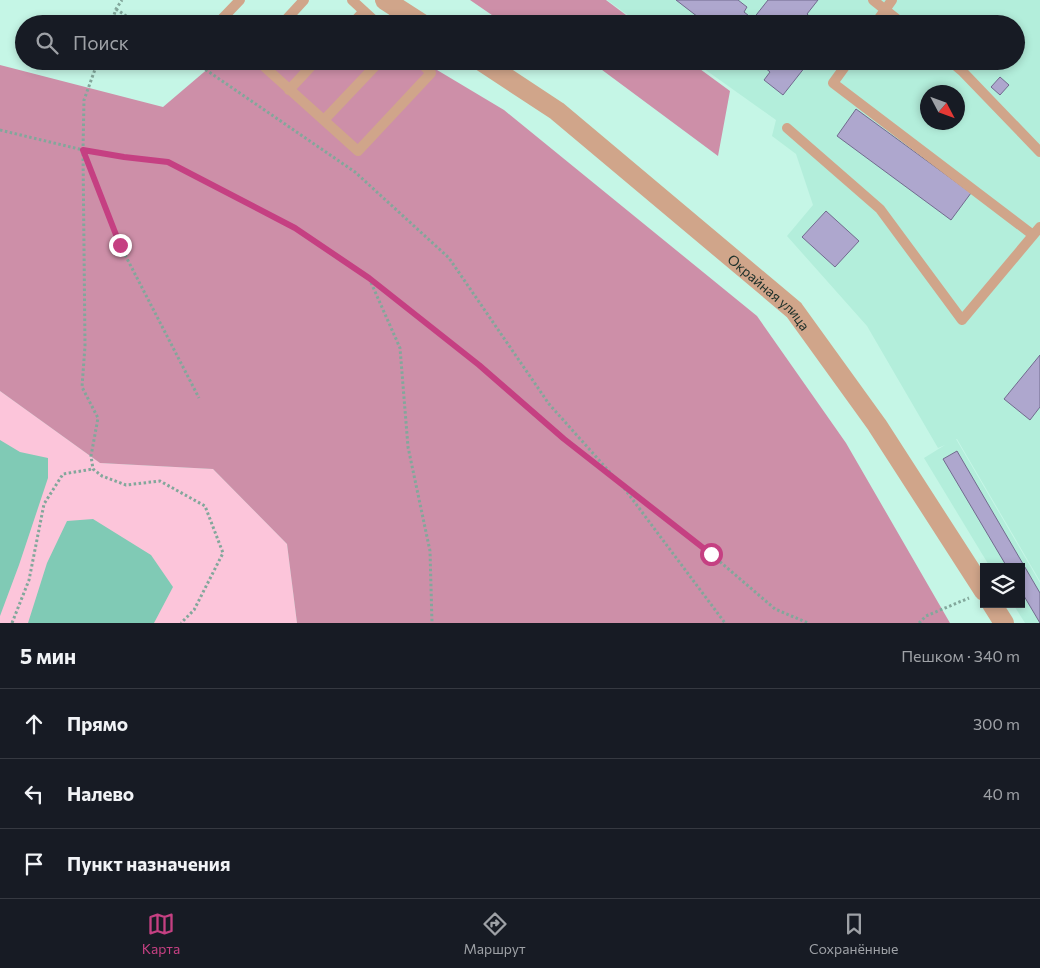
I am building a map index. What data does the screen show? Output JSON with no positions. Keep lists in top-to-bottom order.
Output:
{
  "streets": {
    "street": ["Окрайная улица"]
  },
  "north": "bottom right",
  "page": {
    "search": "Поиск",
    "heading": ["5 мин", "Пешком · 340 m"],
    "list": [
      ["Прямо", "300 m"],
      ["Налево", "40 m"],
      "Пункт назначения"
    ],
    "nav": ["Карта", "Маршрут", "Сохранённые"]
  }
}
